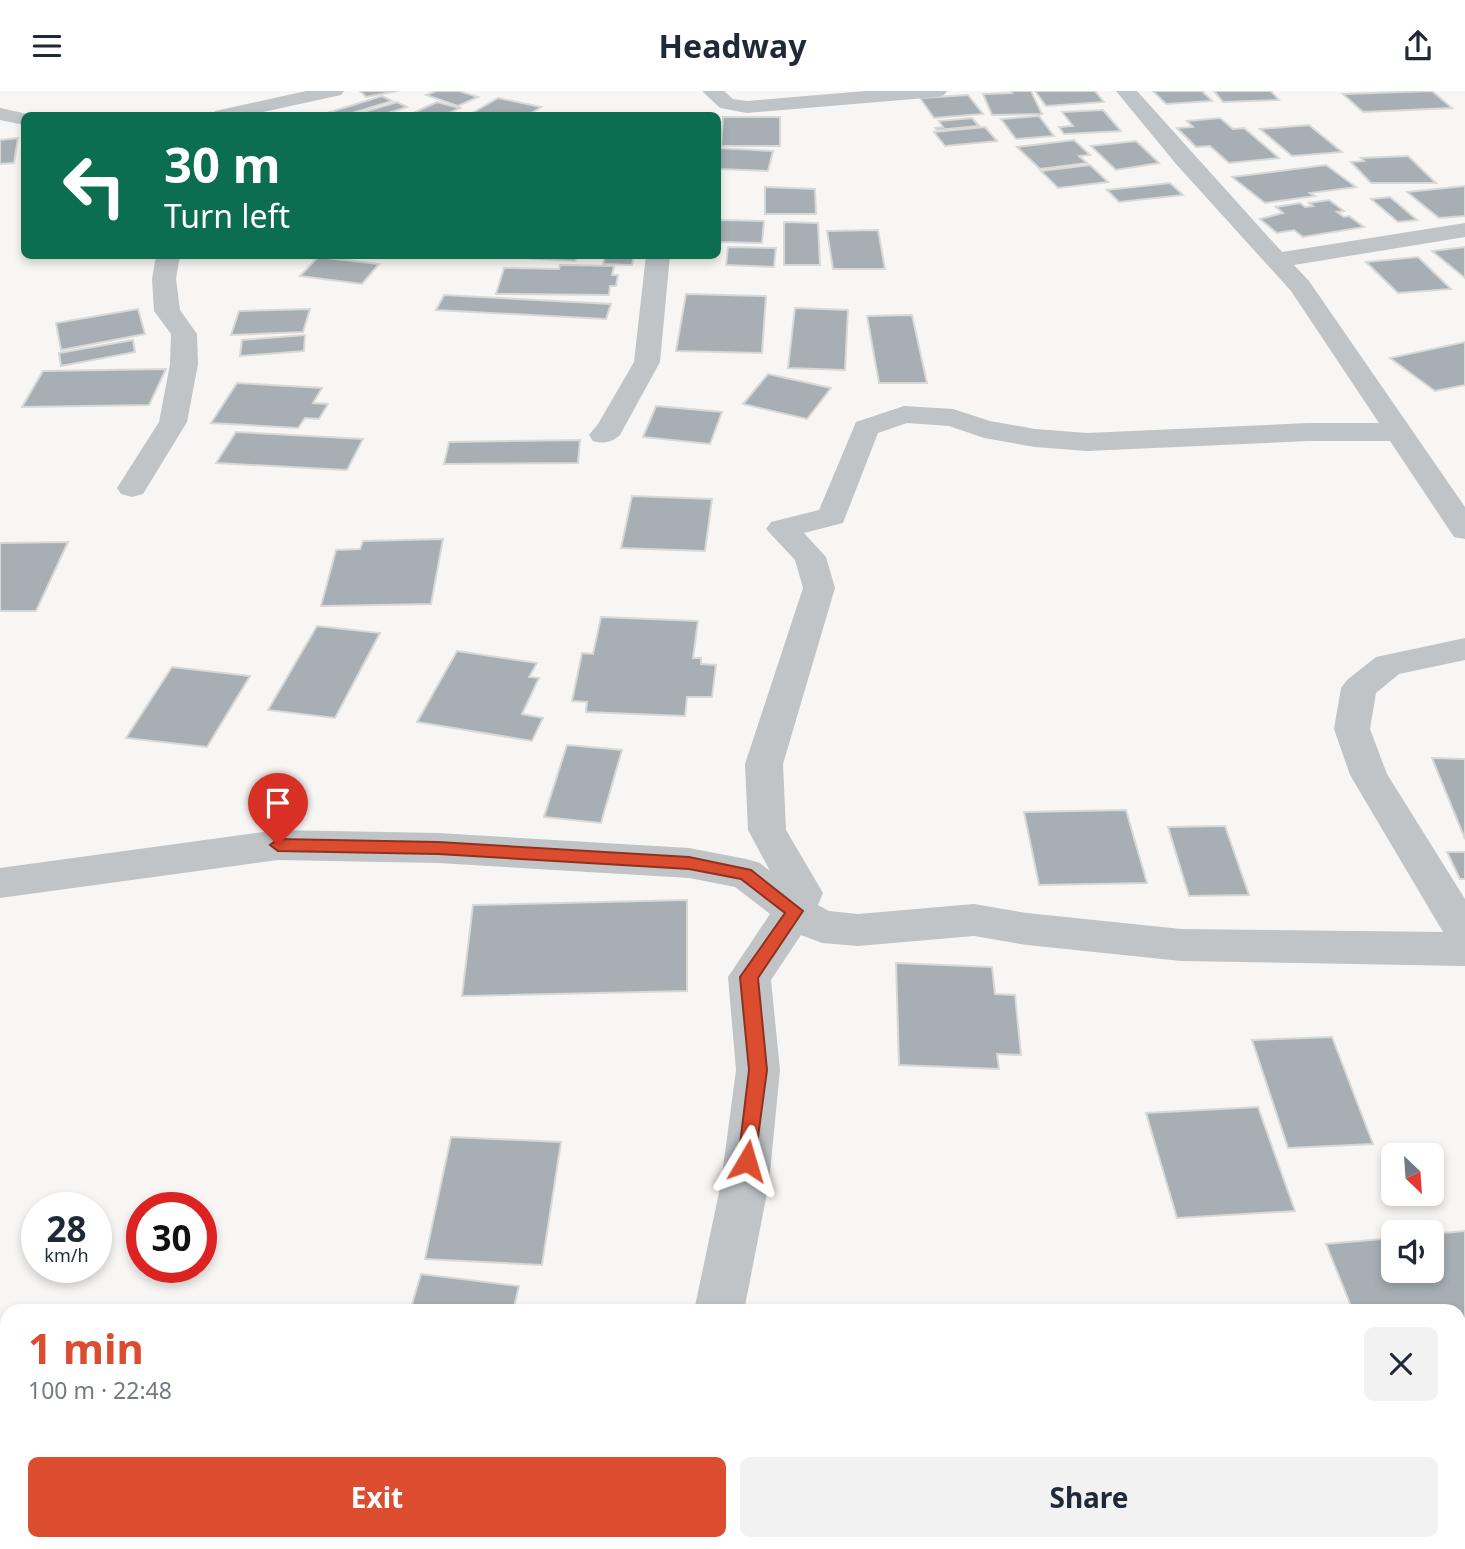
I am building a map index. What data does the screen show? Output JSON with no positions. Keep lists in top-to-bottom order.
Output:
{
  "north": "bottom right",
  "page": {
    "header": "Headway",
    "turn": ["30 m", "Turn left"],
    "speed": "28 km/h",
    "limit": "30",
    "heading": ["1 min", "100 m · 22:48"],
    "buttons": ["Exit", "Share"]
  }
}
